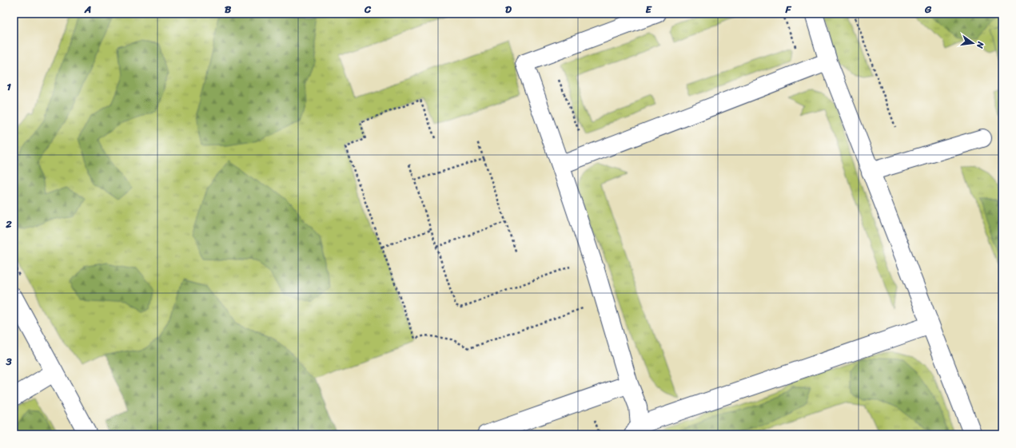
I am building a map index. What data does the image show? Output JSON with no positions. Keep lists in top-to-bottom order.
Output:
{
  "north": "right",
  "grid": {
    "columns": [
      "A",
      "B",
      "C",
      "D",
      "E",
      "F",
      "G"
    ],
    "rows": ["1", "2", "3"]
  }
}
